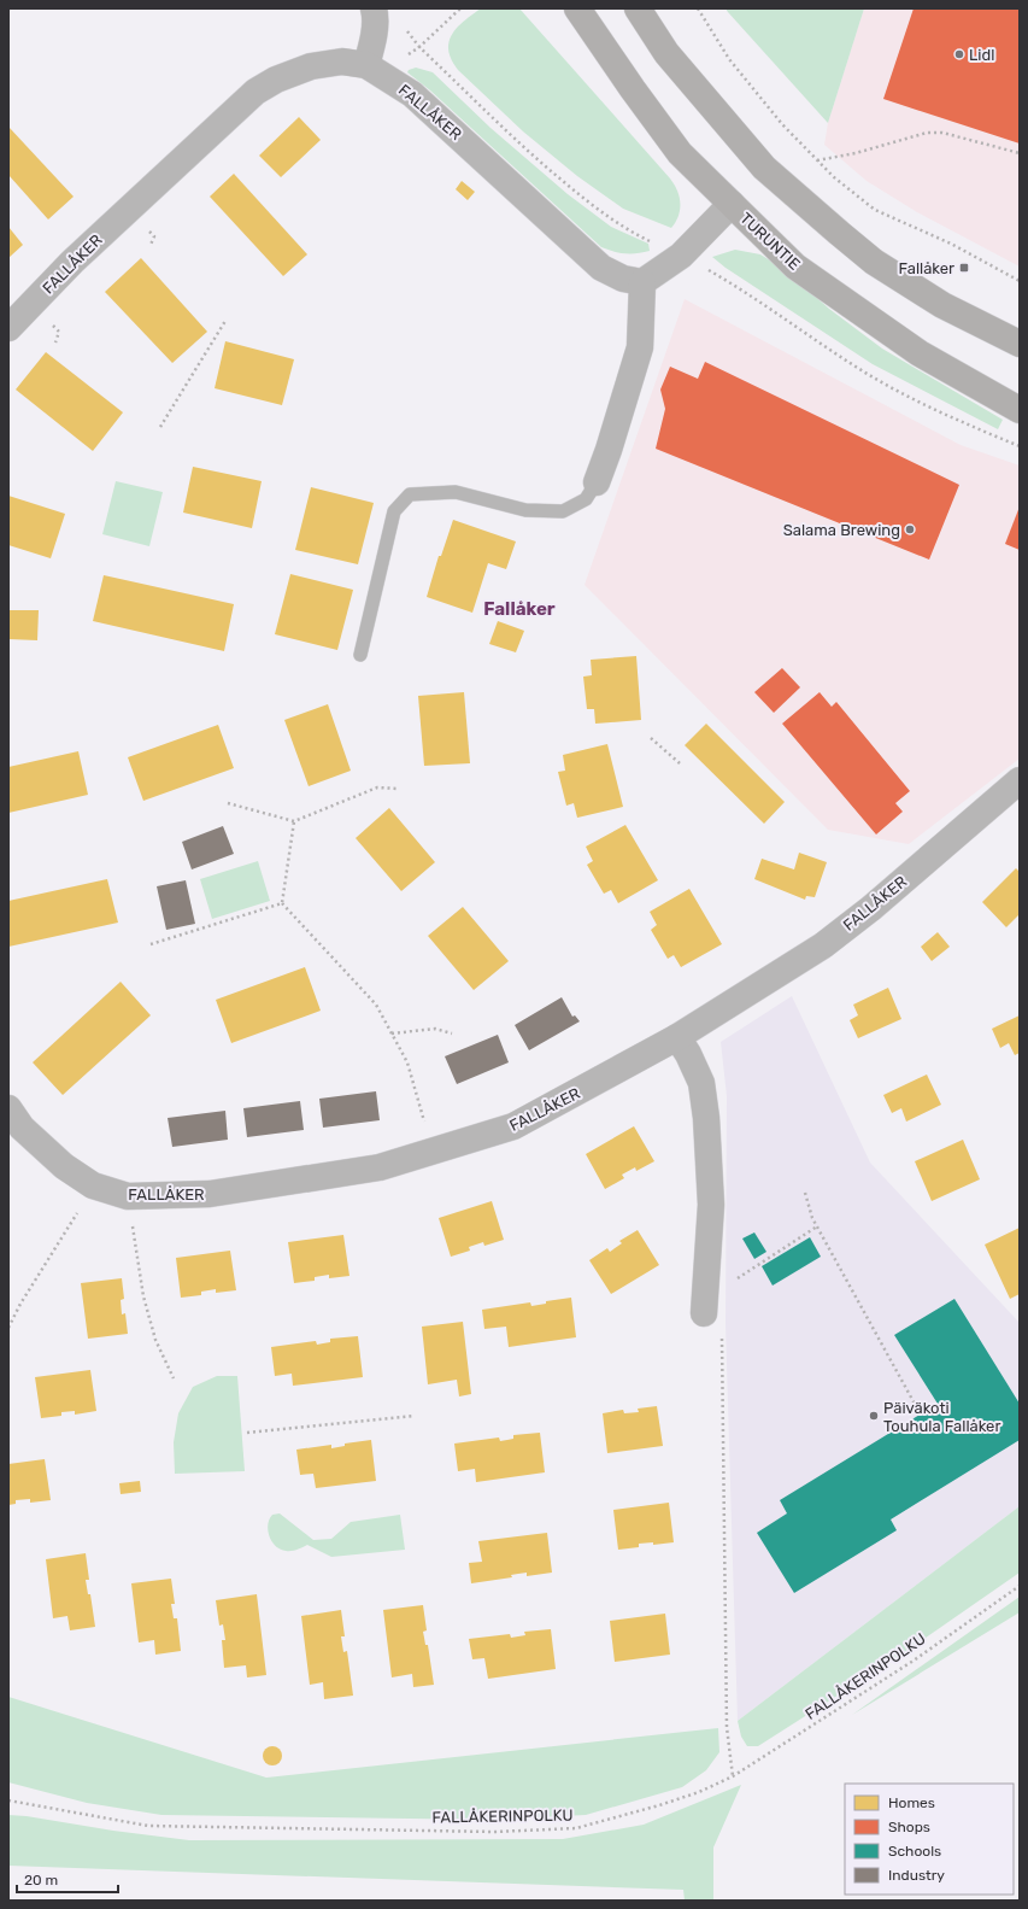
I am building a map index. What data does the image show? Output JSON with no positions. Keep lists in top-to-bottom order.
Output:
{
  "streets": {
    "main road": ["TURUNTIE"],
    "street": ["FALLÅKER"],
    "path": ["FALLÅKERINPOLKU"]
  },
  "districts": ["Fallåker"],
  "places": {
    "other": ["Lidl", "Salama Brewing", "Päiväkoti Touhula Fallåker"],
    "transit": ["Fallåker"]
  },
  "legend": [
    "Homes",
    "Shops",
    "Schools",
    "Industry"
  ],
  "scale_bar": "20 m"
}
